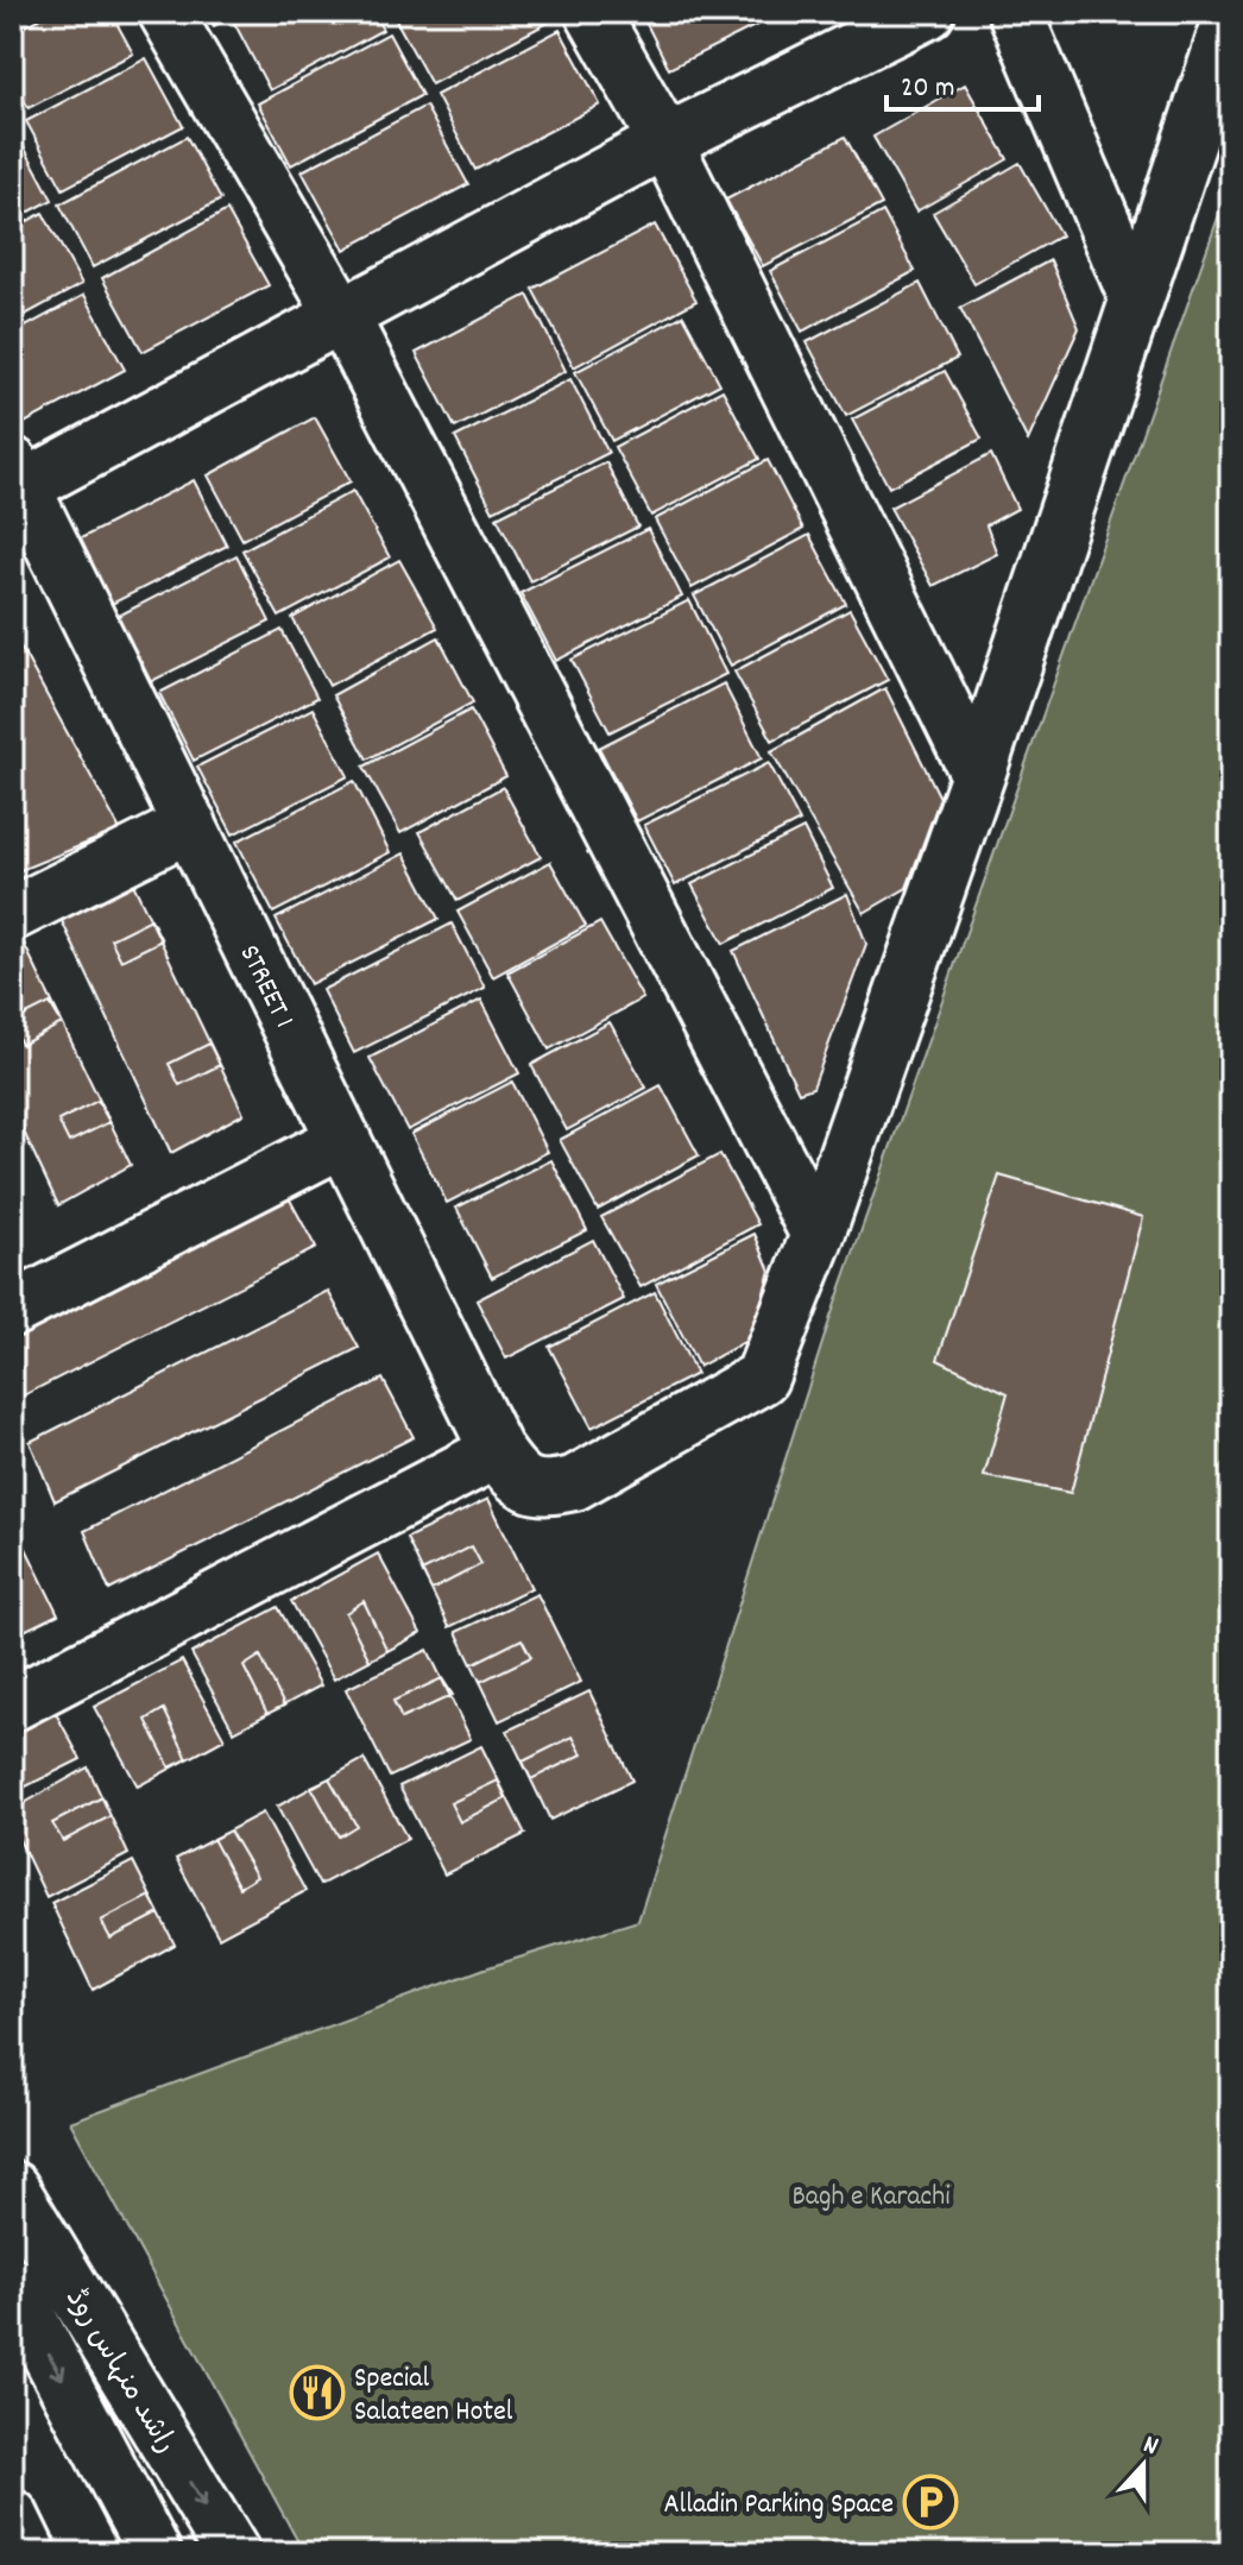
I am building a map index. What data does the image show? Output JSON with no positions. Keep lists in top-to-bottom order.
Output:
{
  "streets": {
    "street": ["STREET 1", "راشد منہاس روڈ"]
  },
  "parks": ["Bagh e Karachi"],
  "places": {
    "restaurant": ["Special Salateen Hotel"],
    "parking": ["Alladin Parking Space"]
  },
  "scale_bar": "20 m",
  "north": "top"
}
